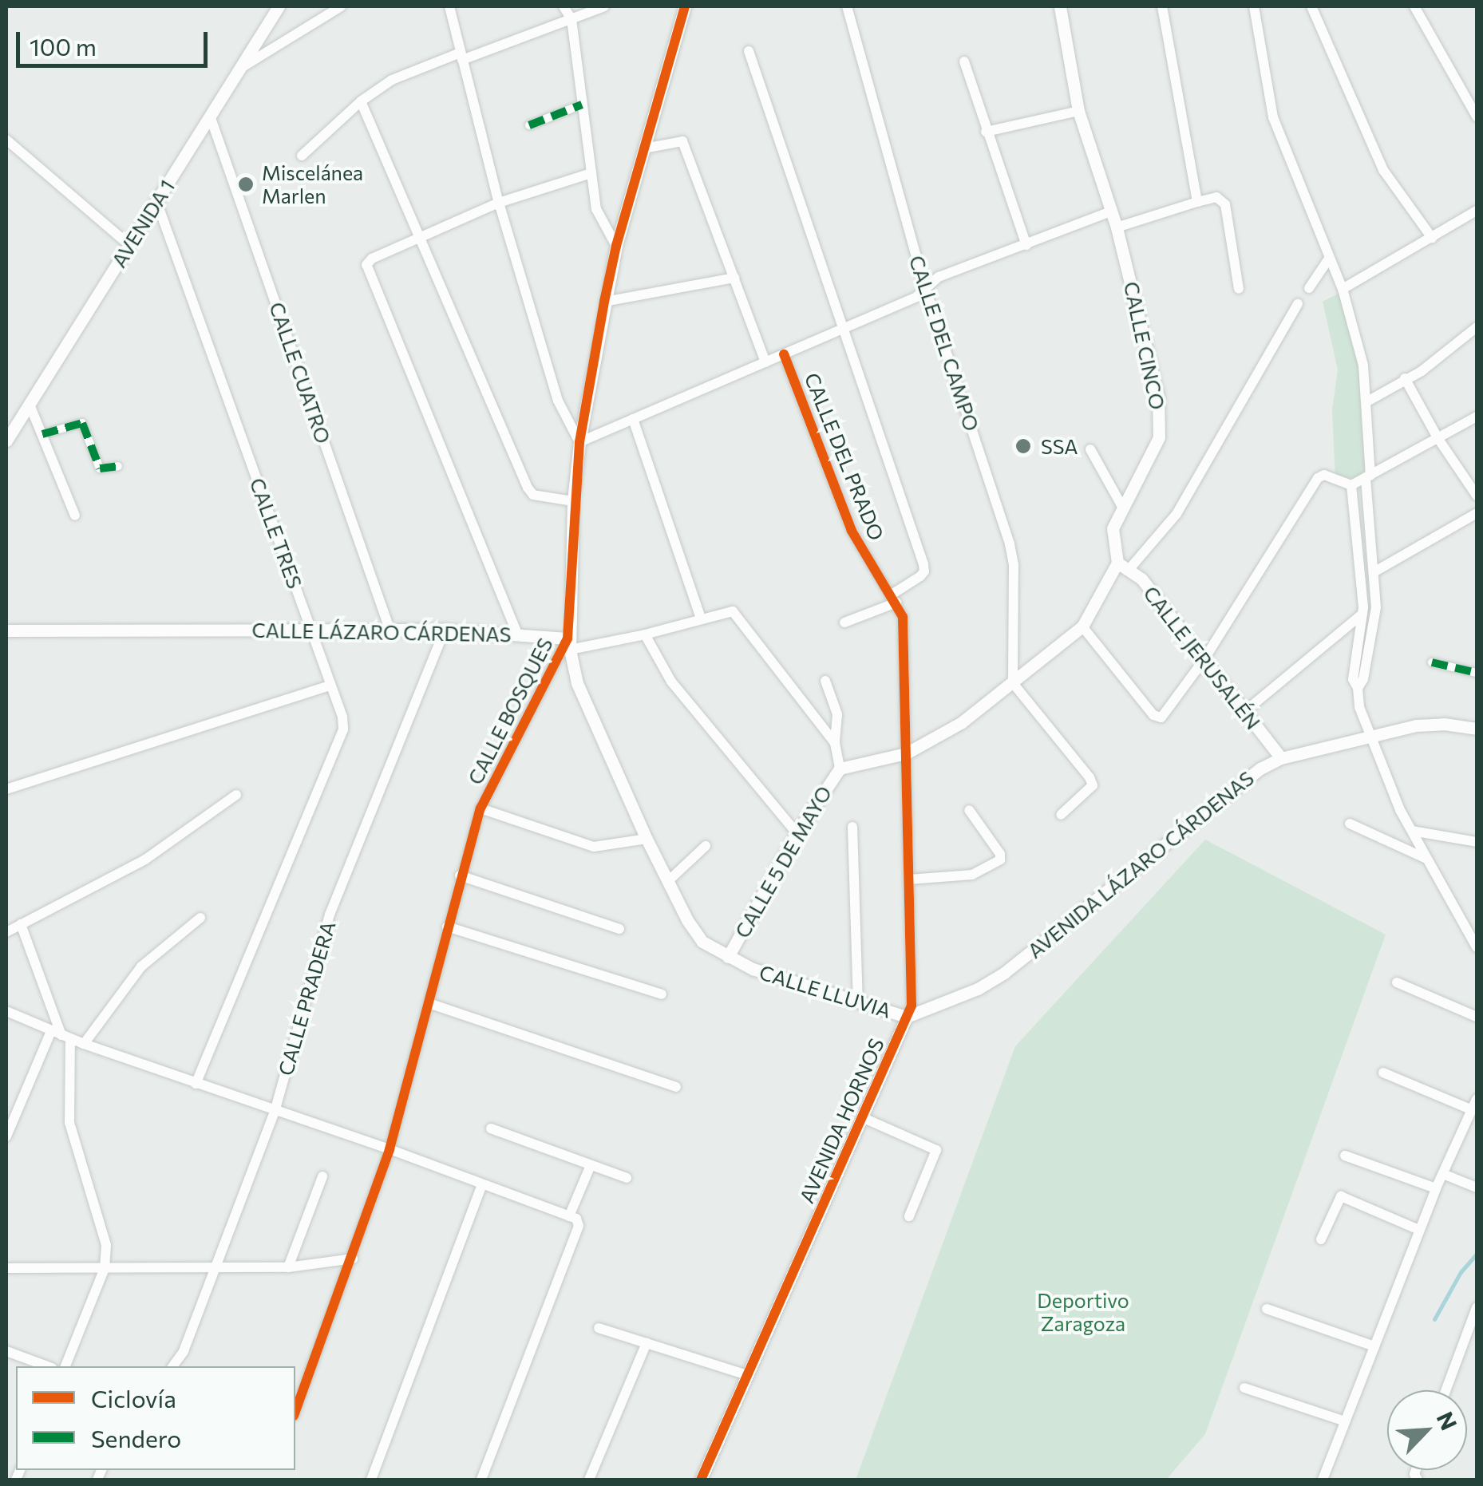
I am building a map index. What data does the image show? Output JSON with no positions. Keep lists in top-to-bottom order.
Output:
{
  "streets": {
    "street": [
      "AVENIDA 1",
      "CALLE DEL CAMPO",
      "CALLE CINCO",
      "CALLE CUATRO",
      "CALLE DEL PRADO",
      "CALLE TRES",
      "CALLE LÁZARO CÁRDENAS",
      "CALLE JERUSALÉN",
      "CALLE BOSQUES",
      "CALLE 5 DE MAYO",
      "AVENIDA LÁZARO CÁRDENAS",
      "CALLE LLUVIA",
      "CALLE PRADERA",
      "AVENIDA HORNOS"
    ]
  },
  "crossings": [
    ["AVENIDA 1", "CALLE CUATRO"],
    ["AVENIDA 1", "CALLE TRES"],
    ["CALLE CINCO", "CALLE JERUSALÉN"],
    ["CALLE CUATRO", "CALLE LÁZARO CÁRDENAS"],
    ["CALLE DEL PRADO", "AVENIDA HORNOS"],
    ["CALLE TRES", "CALLE LÁZARO CÁRDENAS"],
    ["CALLE LÁZARO CÁRDENAS", "CALLE BOSQUES"],
    ["CALLE LÁZARO CÁRDENAS", "CALLE PRADERA"],
    ["CALLE JERUSALÉN", "AVENIDA LÁZARO CÁRDENAS"],
    ["CALLE 5 DE MAYO", "CALLE LLUVIA"],
    ["AVENIDA LÁZARO CÁRDENAS", "CALLE LLUVIA"],
    ["AVENIDA LÁZARO CÁRDENAS", "AVENIDA HORNOS"],
    ["CALLE LLUVIA", "AVENIDA HORNOS"]
  ],
  "parks": ["Deportivo Zaragoza"],
  "places": ["Miscelánea Marlen", "SSA"],
  "legend": ["Ciclovía", "Sendero"],
  "scale_bar": "100 m",
  "north": "top right"
}
